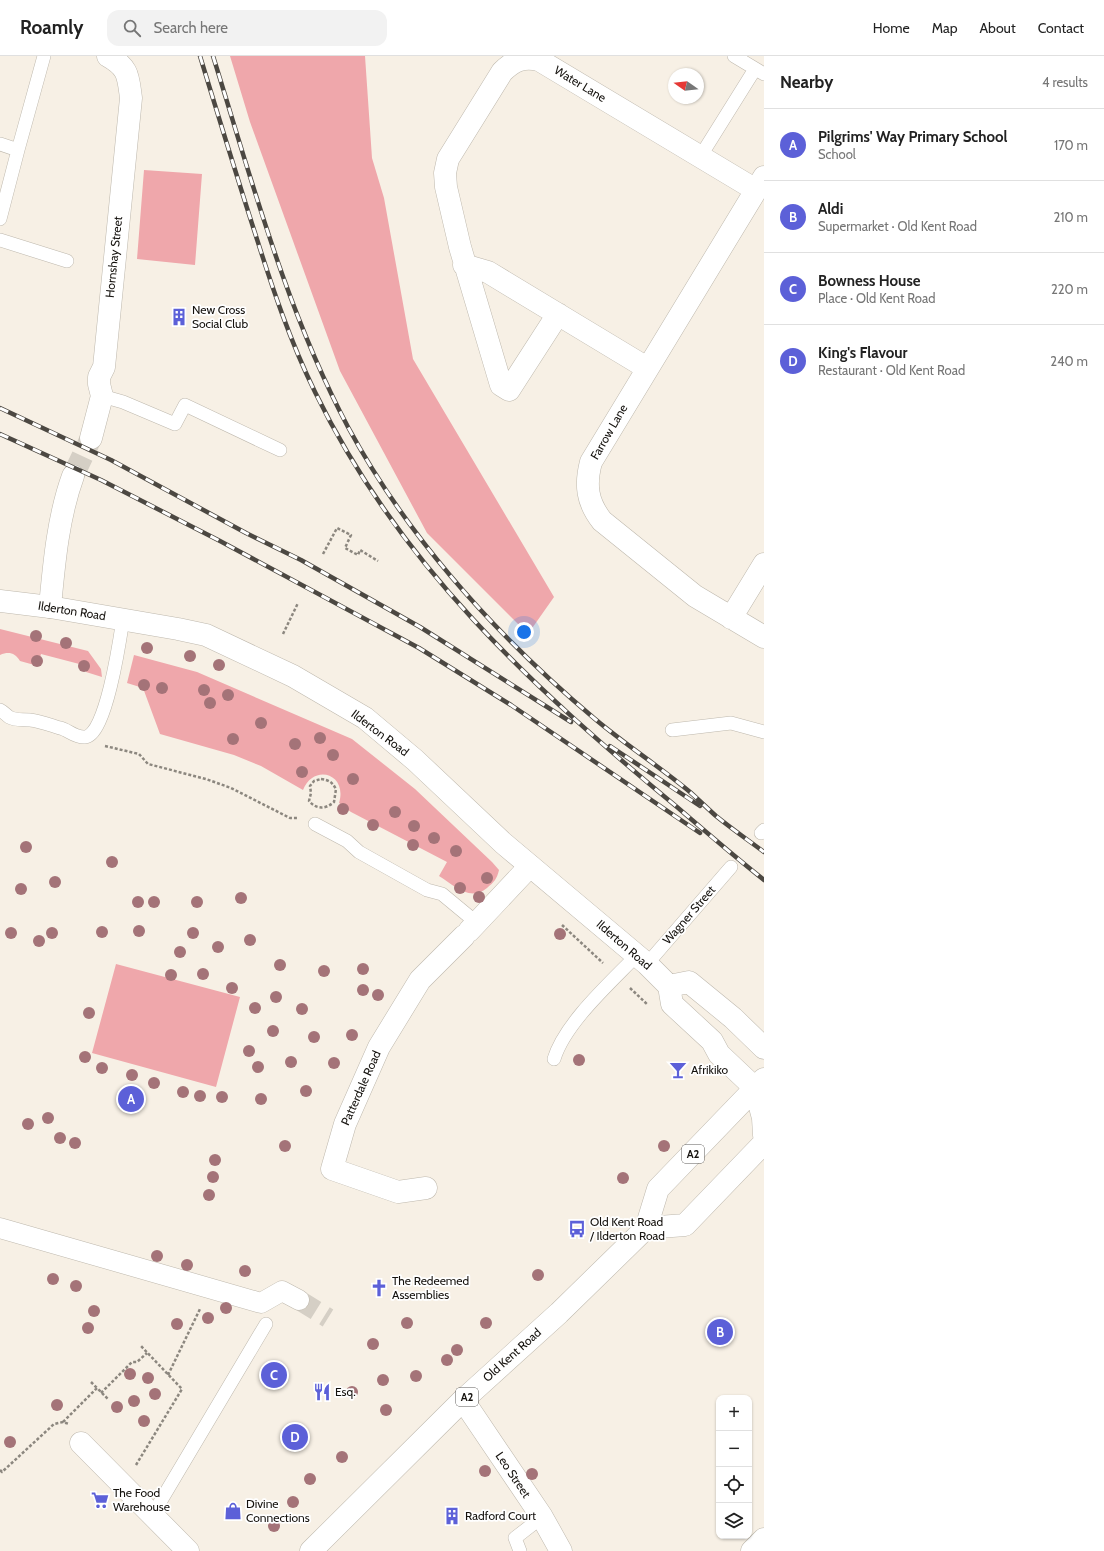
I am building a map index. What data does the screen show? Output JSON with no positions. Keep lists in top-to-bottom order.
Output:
{
  "streets": {
    "main road": [
      "Water Lane",
      "Hornshay Street",
      "Farrow Lane",
      "Ilderton Road",
      "Patterdale Road",
      "A2",
      "Old Kent Road",
      "Leo Street"
    ],
    "lane": ["Wagner Street"]
  },
  "crossings": [
    ["Water Lane", "Farrow Lane"],
    ["Ilderton Road", "Wagner Street"],
    ["Ilderton Road", "Patterdale Road"],
    ["Old Kent Road", "Leo Street"]
  ],
  "places": {
    "building": ["New Cross Social Club", "Radford Court"],
    "bar": ["Afrikiko"],
    "bus stop": ["Old Kent Road / Ilderton Road"],
    "church": ["The Redeemed Assemblies"],
    "restaurant": ["Esq."],
    "supermarket": ["The Food Warehouse"],
    "shop": ["Divine Connections"]
  },
  "north": "left",
  "page": {
    "header": "Roamly",
    "search": "Search here",
    "nav": [
      "Home",
      "Map",
      "About",
      "Contact"
    ],
    "heading": ["Nearby", "4 results"],
    "list": [
      {
        "mark": "A",
        "name": "Pilgrims' Way Primary School",
        "note": "School",
        "value": "170 m"
      },
      {
        "mark": "B",
        "name": "Aldi",
        "note": "Supermarket · Old Kent Road",
        "value": "210 m"
      },
      {
        "mark": "C",
        "name": "Bowness House",
        "note": "Place · Old Kent Road",
        "value": "220 m"
      },
      {
        "mark": "D",
        "name": "King's Flavour",
        "note": "Restaurant · Old Kent Road",
        "value": "240 m"
      }
    ],
    "pins": [
      "A",
      "B",
      "C",
      "D"
    ],
    "map_buttons": ["+", "−"]
  }
}
